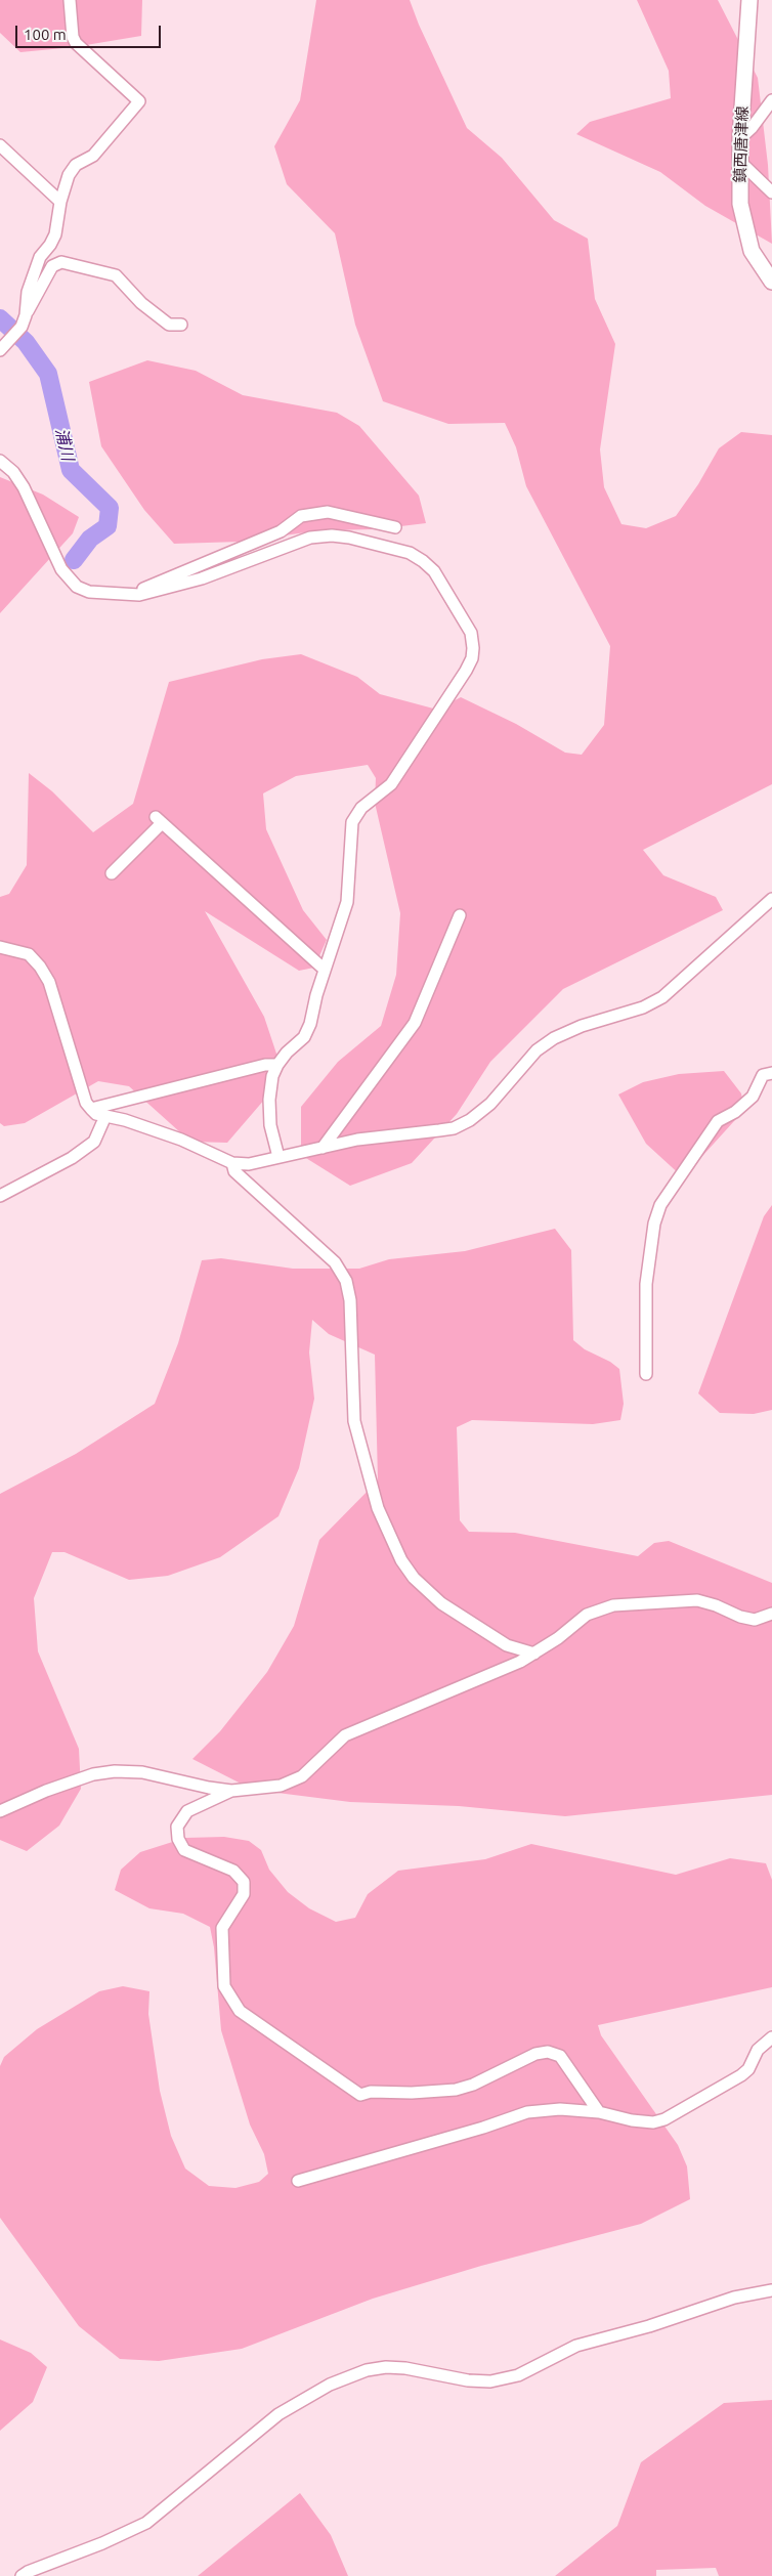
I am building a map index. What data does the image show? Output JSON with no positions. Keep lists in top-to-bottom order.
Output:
{
  "streets": {
    "main road": ["鎮西唐津線"]
  },
  "water": ["浦川"],
  "scale_bar": "100 m"
}
